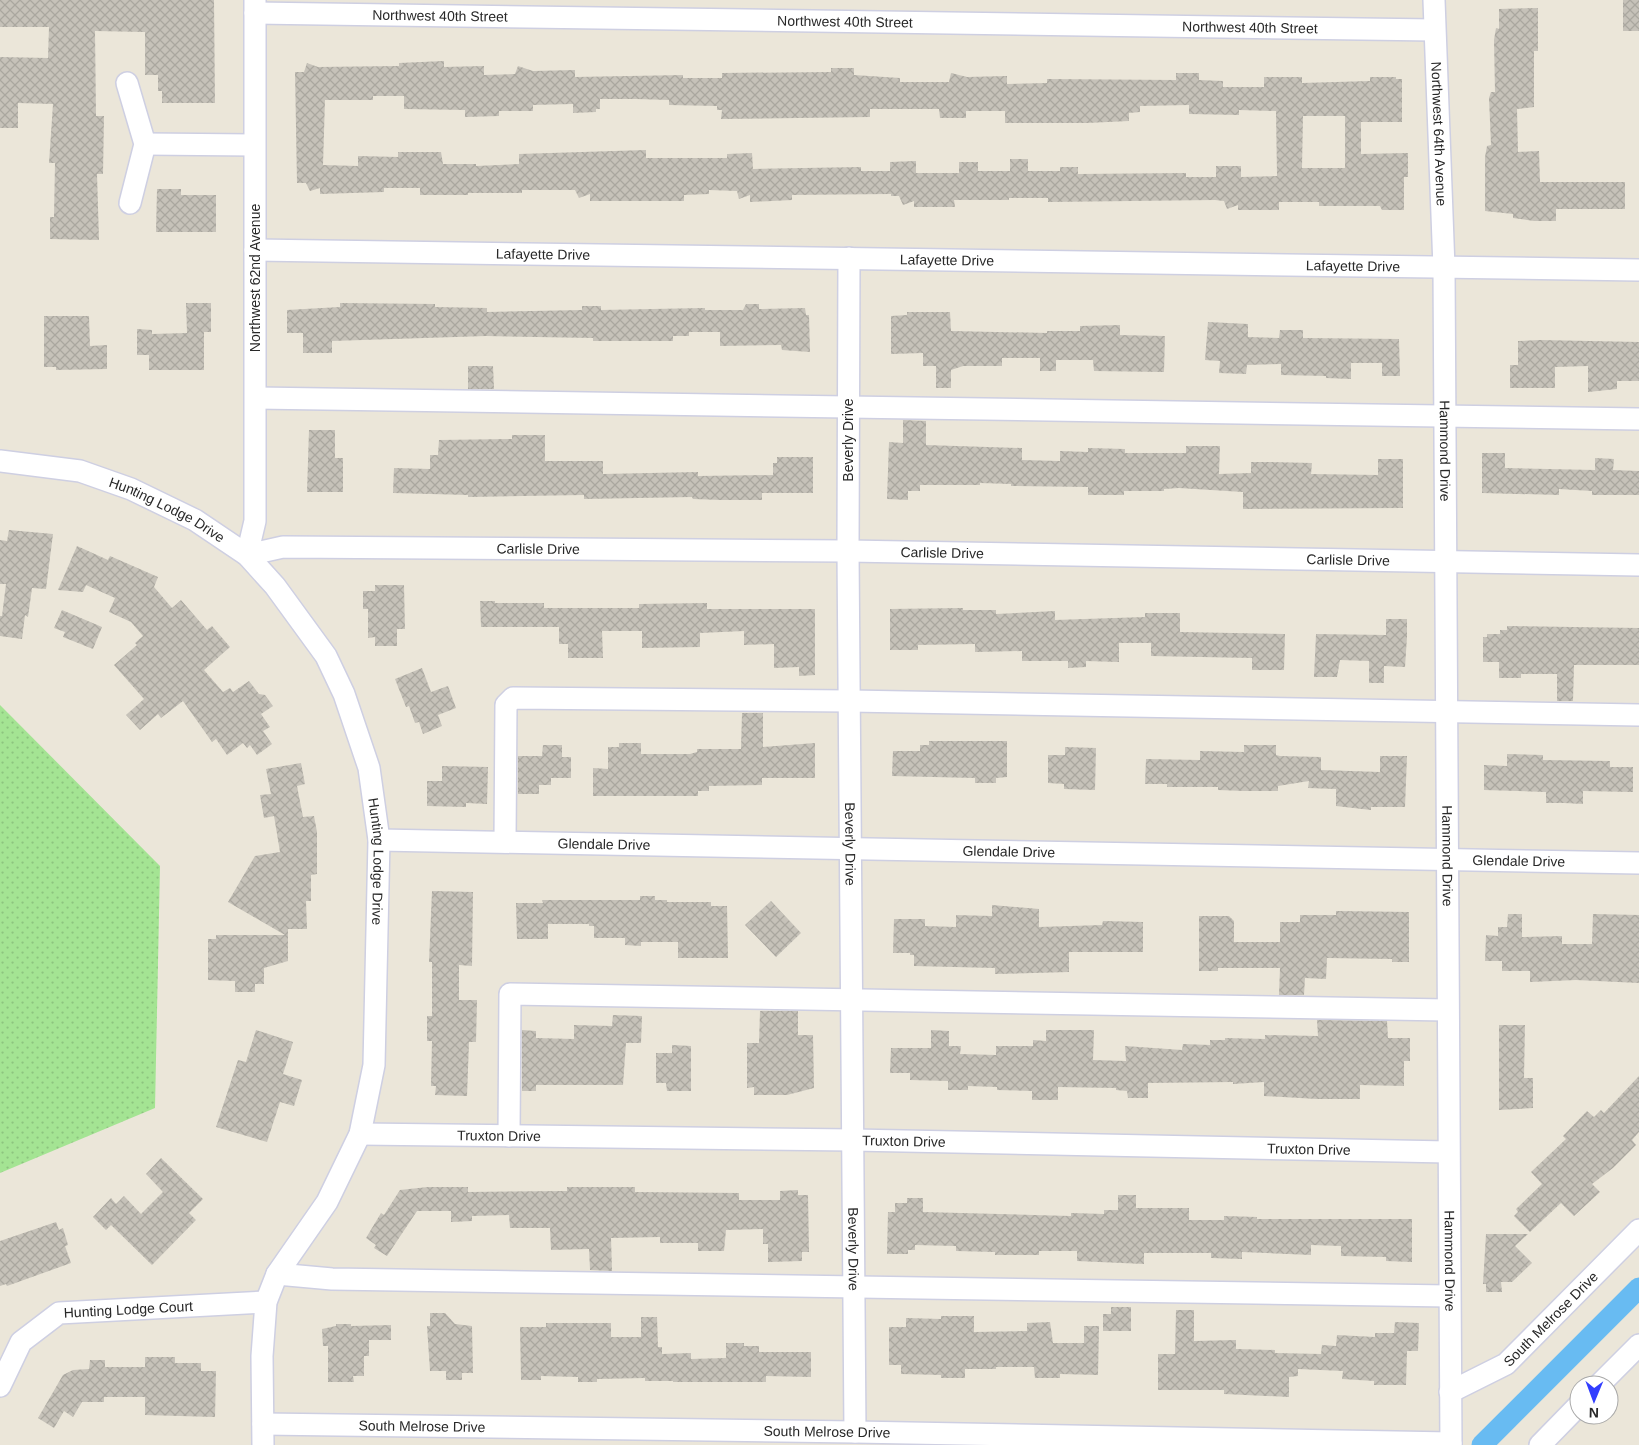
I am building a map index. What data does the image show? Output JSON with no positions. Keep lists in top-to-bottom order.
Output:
{
  "streets": {
    "street": [
      "Northwest 40th Street",
      "Northwest 64th Avenue",
      "Lafayette Drive",
      "Northwest 62nd Avenue",
      "Beverly Drive",
      "Hammond Drive",
      "Hunting Lodge Drive",
      "Carlisle Drive",
      "Glendale Drive",
      "Truxton Drive",
      "Hunting Lodge Court",
      "South Melrose Drive"
    ]
  },
  "crossings": [
    ["Northwest 40th Street", "Northwest 64th Avenue"],
    ["Northwest 40th Street", "Northwest 62nd Avenue"],
    ["Northwest 64th Avenue", "Lafayette Drive"],
    ["Northwest 64th Avenue", "Hammond Drive"],
    ["Lafayette Drive", "Northwest 62nd Avenue"],
    ["Lafayette Drive", "Beverly Drive"],
    ["Lafayette Drive", "Hammond Drive"],
    ["Northwest 62nd Avenue", "Hunting Lodge Drive"],
    ["Northwest 62nd Avenue", "Carlisle Drive"],
    ["Beverly Drive", "Carlisle Drive"],
    ["Beverly Drive", "Glendale Drive"],
    ["Beverly Drive", "Truxton Drive"],
    ["Beverly Drive", "South Melrose Drive"],
    ["Hammond Drive", "Carlisle Drive"],
    ["Hammond Drive", "Glendale Drive"],
    ["Hammond Drive", "Truxton Drive"],
    ["Hammond Drive", "South Melrose Drive"],
    ["Hunting Lodge Drive", "Carlisle Drive"],
    ["Hunting Lodge Drive", "Glendale Drive"],
    ["Hunting Lodge Drive", "Truxton Drive"],
    ["Hunting Lodge Drive", "Hunting Lodge Court"],
    ["Hunting Lodge Drive", "South Melrose Drive"]
  ],
  "north": "bottom"
}
